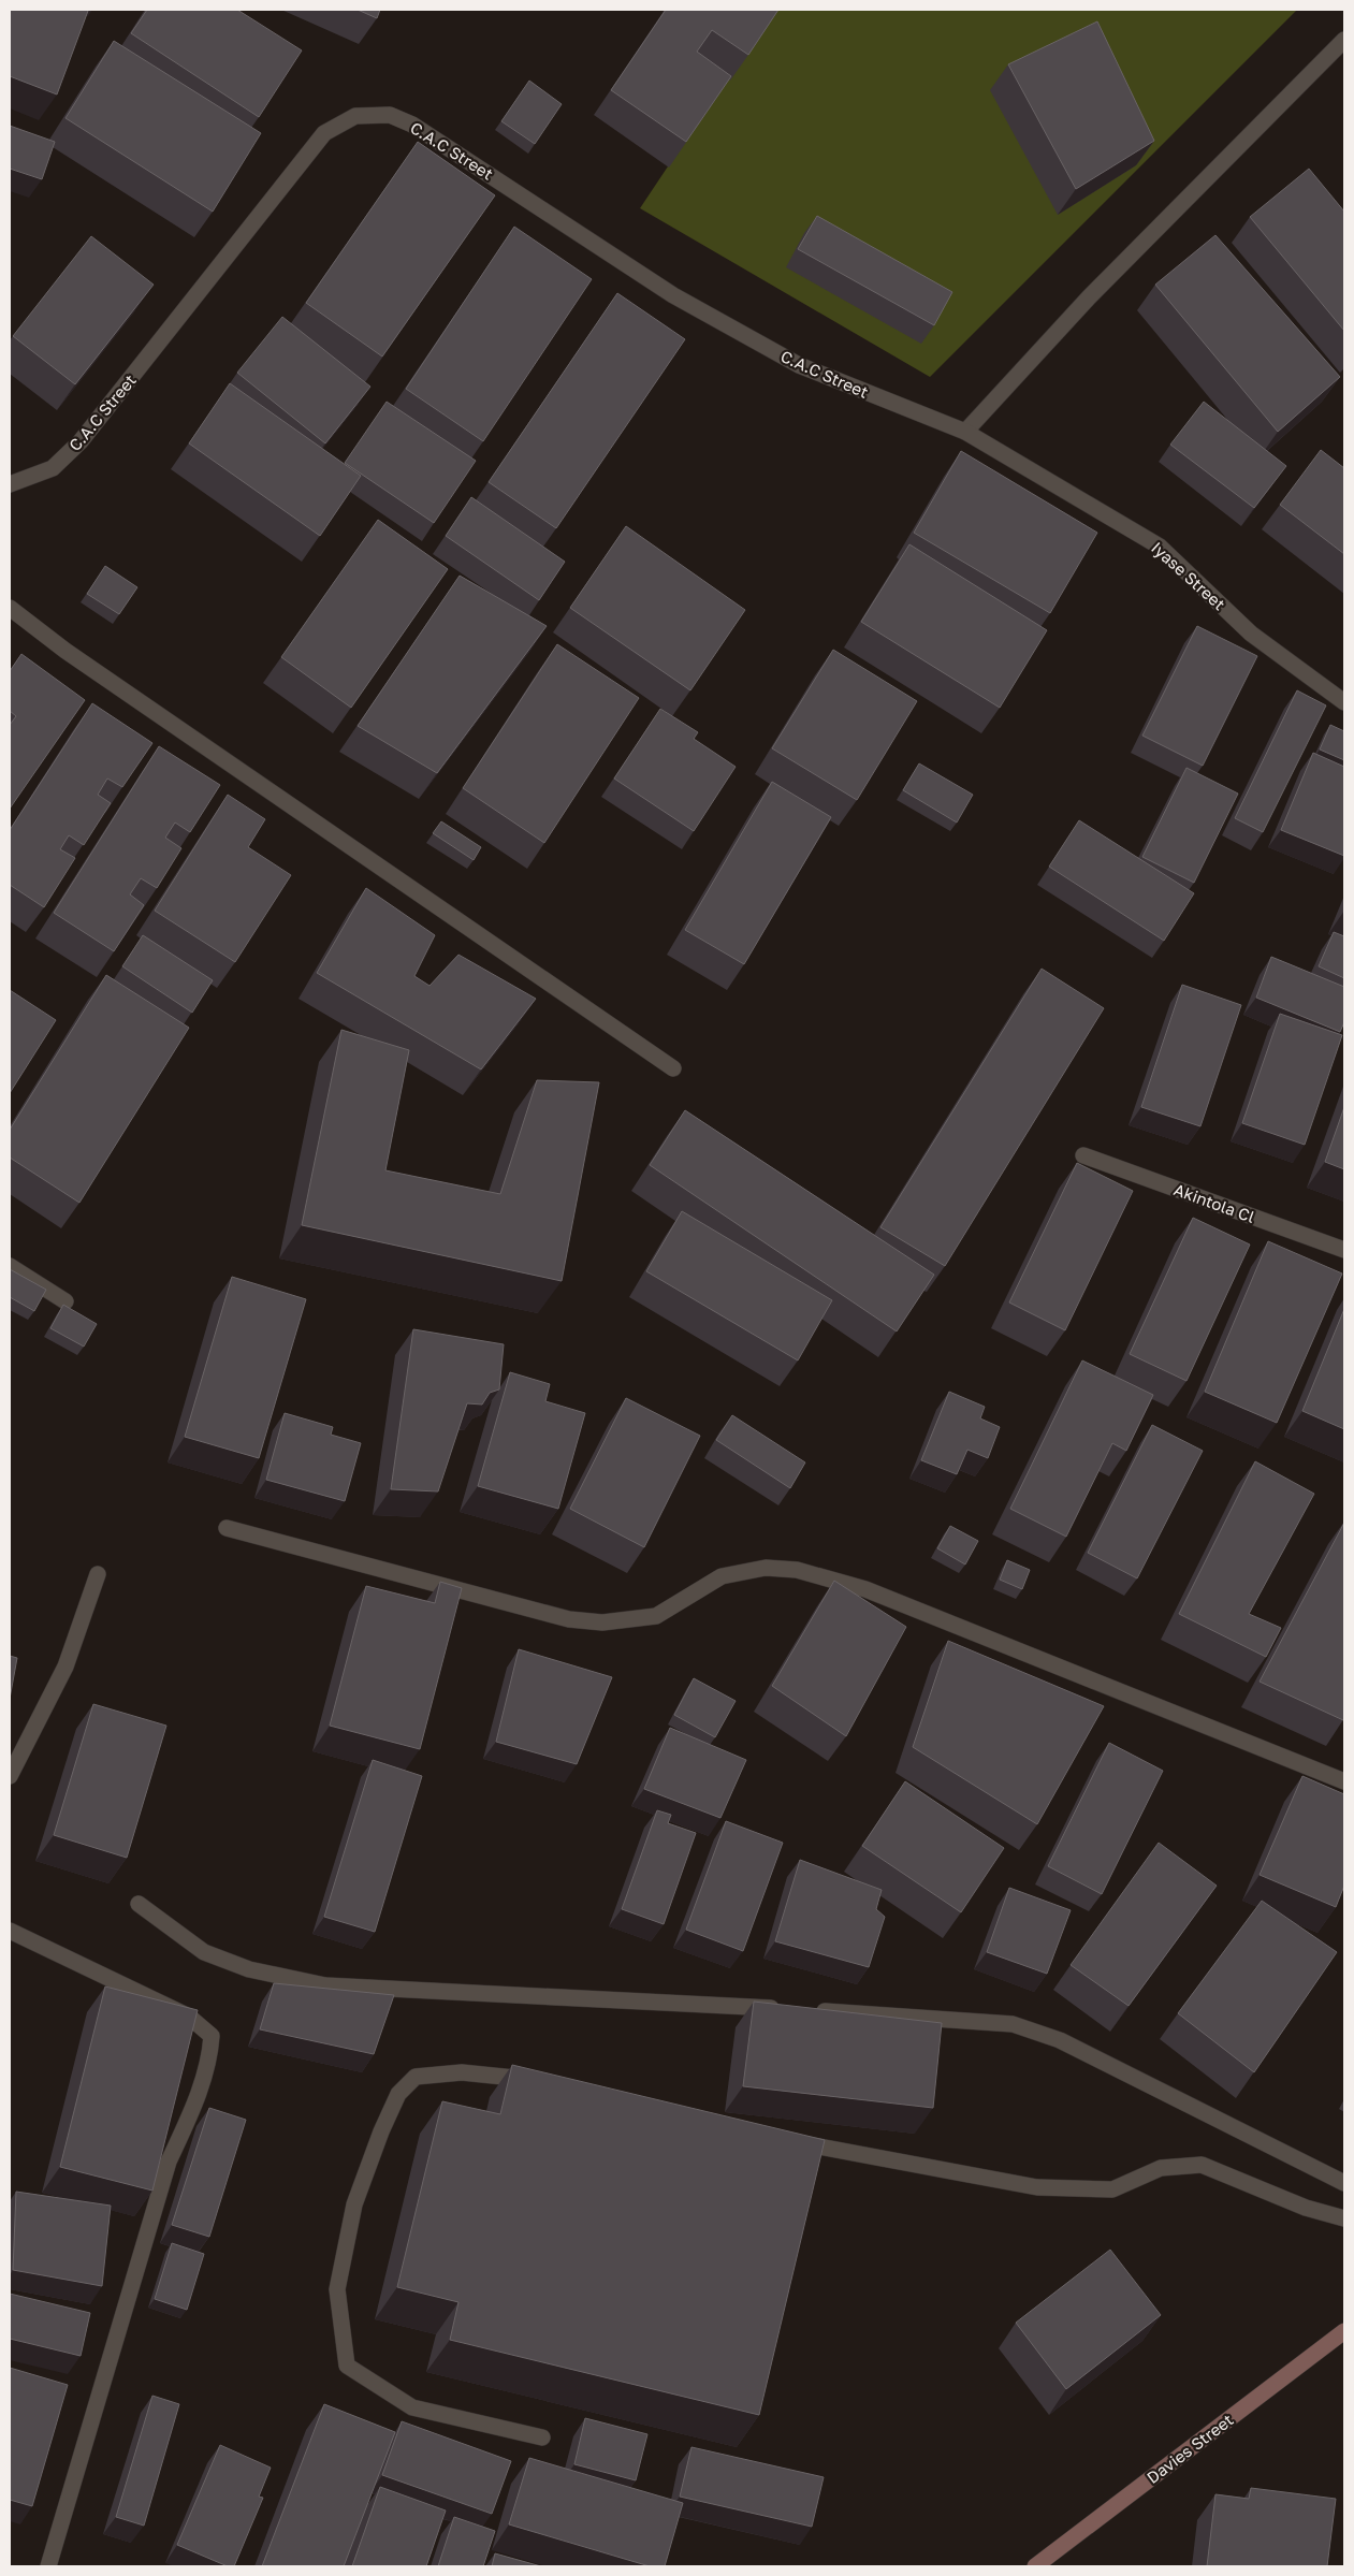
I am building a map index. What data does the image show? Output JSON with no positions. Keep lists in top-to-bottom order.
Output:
{
  "streets": {
    "street": [
      "C.A.C Street",
      "Iyase Street",
      "Akintola Cl",
      "Davies Street"
    ]
  },
  "crossings": [
    ["C.A.C Street", "Iyase Street"]
  ]
}
